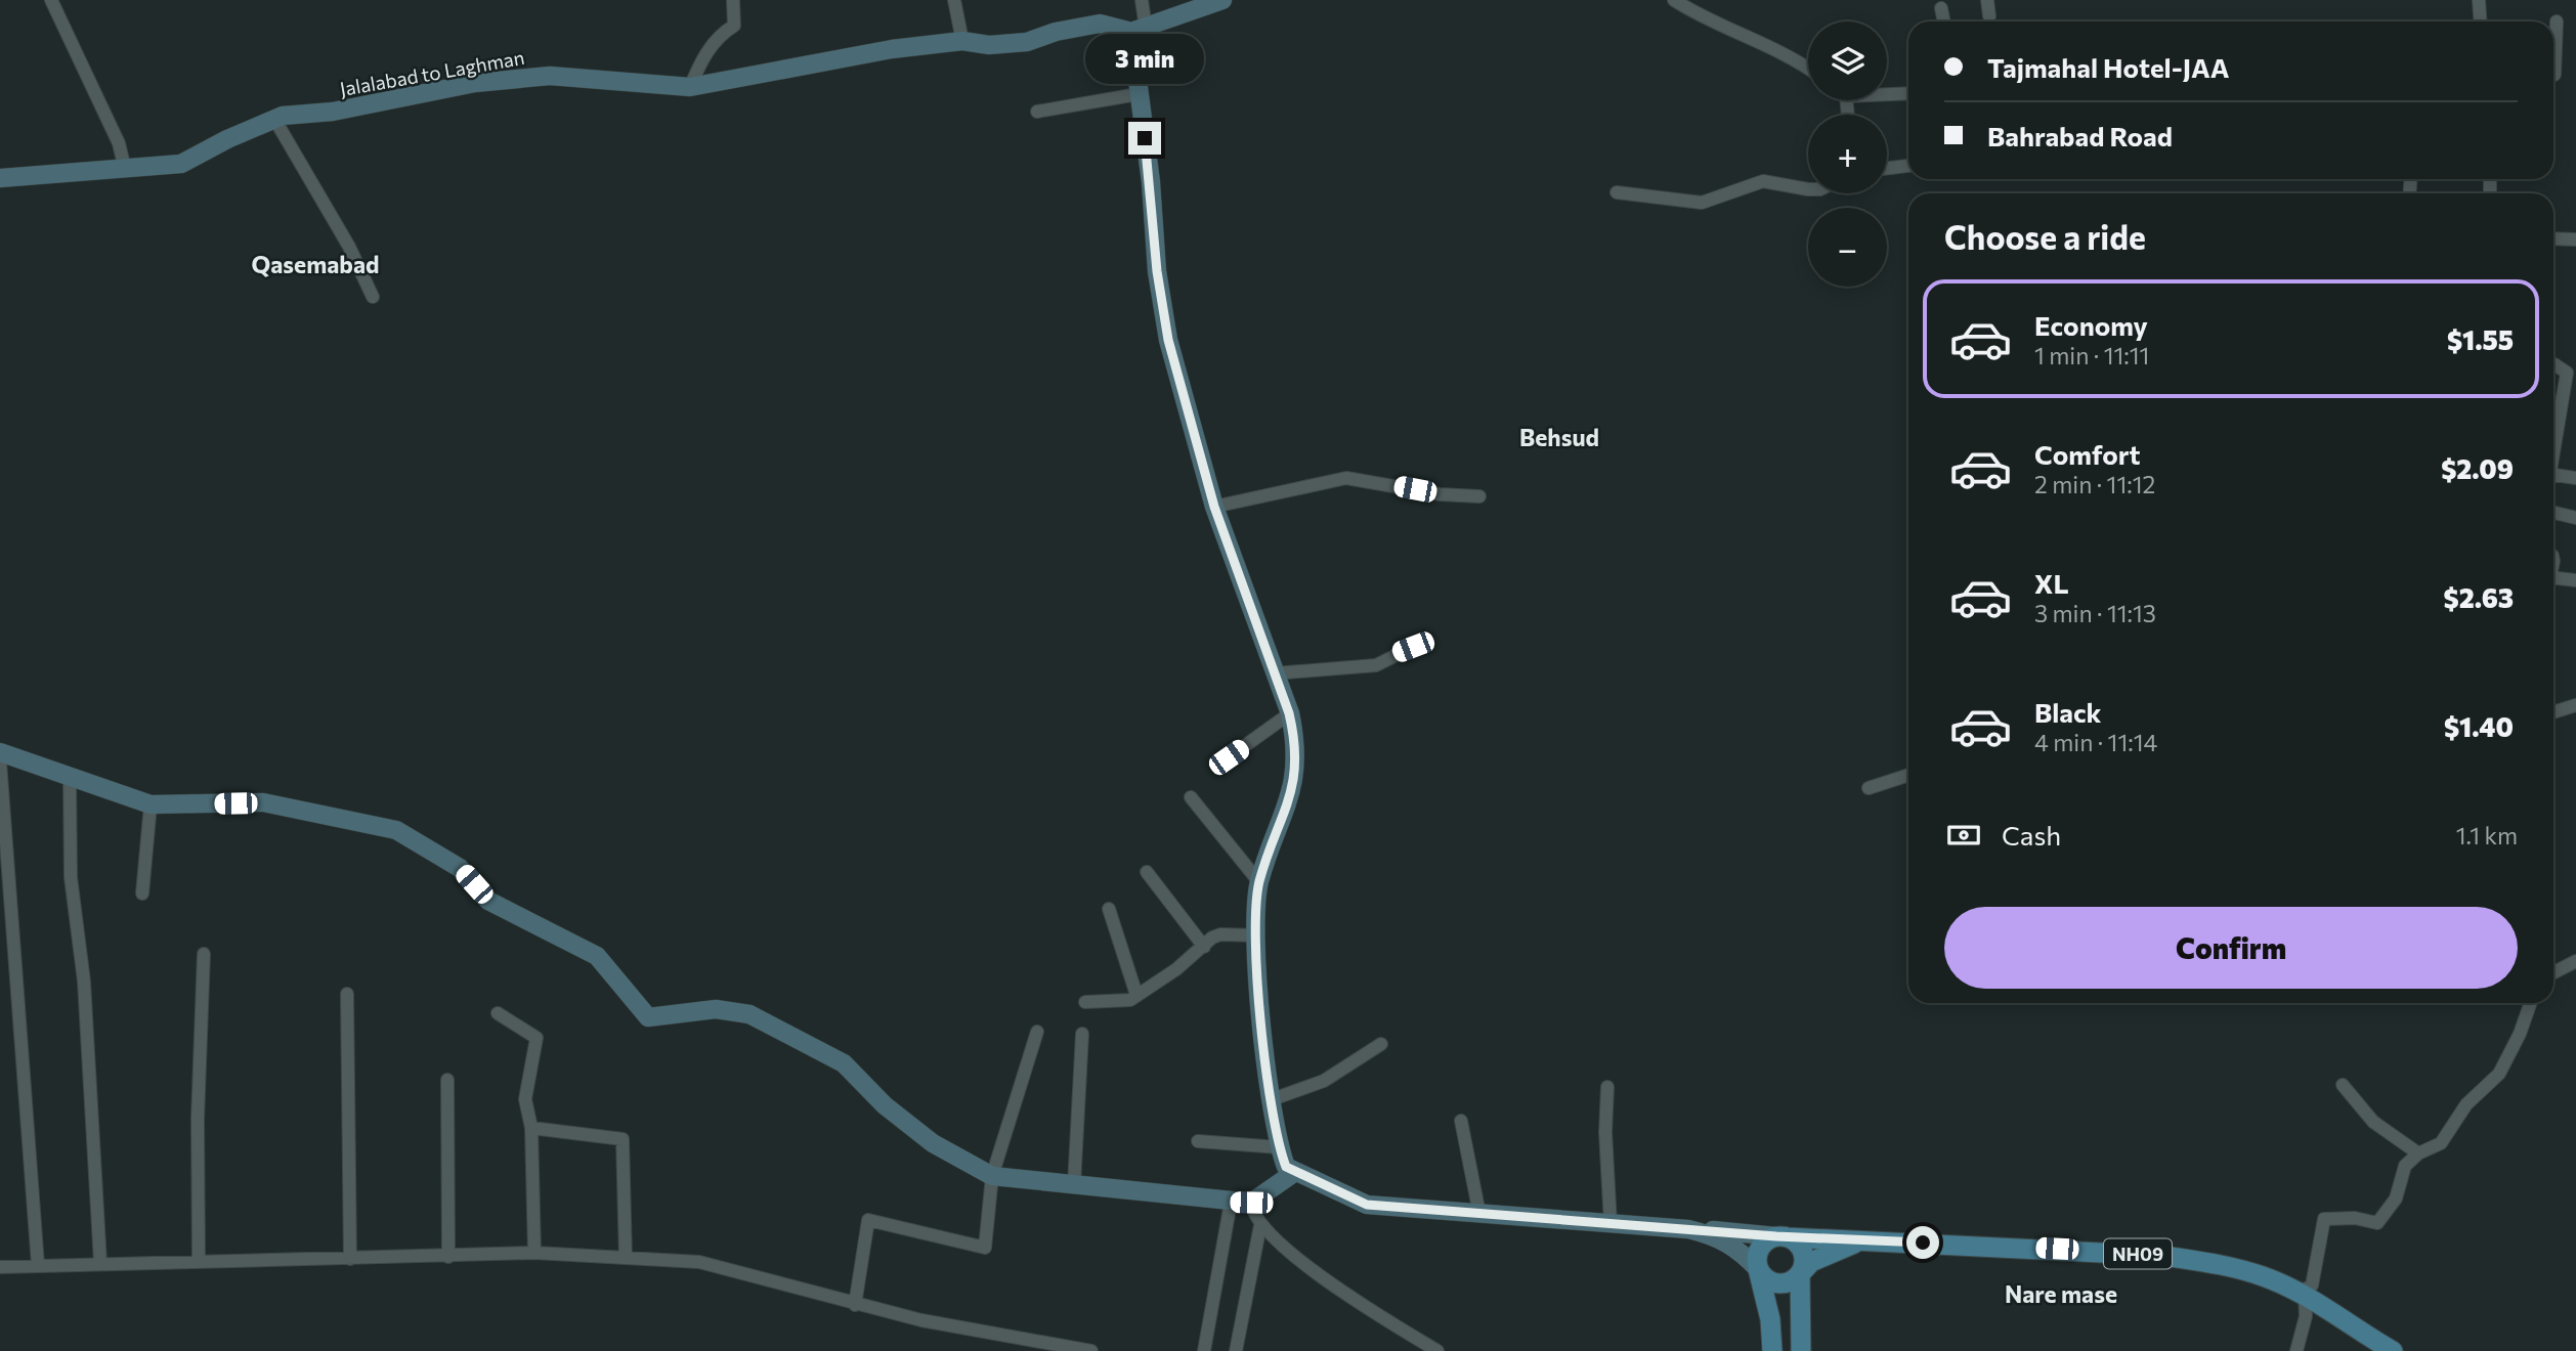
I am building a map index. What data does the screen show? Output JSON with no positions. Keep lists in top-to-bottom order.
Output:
{
  "streets": {
    "main road": ["NH09"],
    "street": ["Jalalabad to Laghman"]
  },
  "districts": ["Qasemabad", "Behsud", "Nare mase"],
  "page": {
    "map_buttons": ["+", "−"],
    "banner": ["Tajmahal Hotel-JAA", "Bahrabad Road"],
    "bubble": "3 min",
    "heading": "Choose a ride",
    "list": [
      {
        "name": "Economy",
        "note": "1 min · 11:11",
        "value": "$1.55"
      },
      {
        "name": "Comfort",
        "note": "2 min · 11:12",
        "value": "$2.09"
      },
      {
        "name": "XL",
        "note": "3 min · 11:13",
        "value": "$2.63"
      },
      {
        "name": "Black",
        "note": "4 min · 11:14",
        "value": "$1.40"
      }
    ],
    "pay": ["Cash", "1.1 km"],
    "buttons": "Confirm"
  }
}
